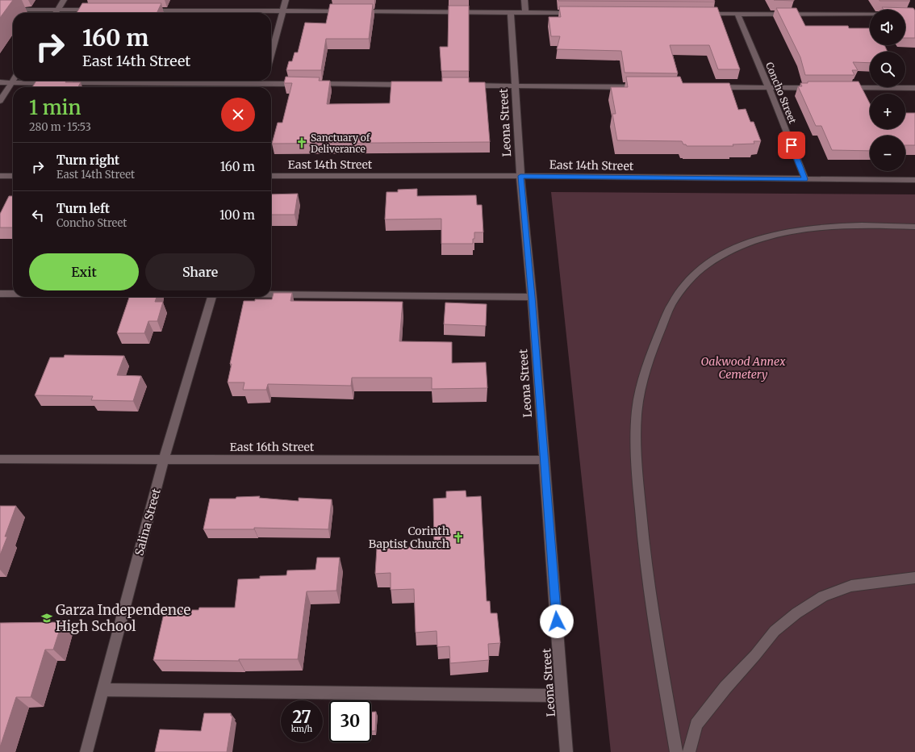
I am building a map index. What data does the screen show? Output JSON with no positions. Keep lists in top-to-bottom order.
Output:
{
  "streets": {
    "street": [
      "Concho Street",
      "Leona Street",
      "East 14th Street",
      "East 16th Street",
      "Salina Street"
    ]
  },
  "crossings": [
    ["Concho Street", "East 14th Street"],
    ["Leona Street", "East 14th Street"],
    ["Leona Street", "East 16th Street"],
    ["East 16th Street", "Salina Street"]
  ],
  "parks": ["Oakwood Annex Cemetery"],
  "places": {
    "church": ["Sanctuary of Deliverance", "Corinth Baptist Church"],
    "school or university": ["Garza Independence High School"]
  },
  "page": {
    "map_buttons": ["+", "−"],
    "turn": ["160 m", "East 14th Street"],
    "heading": ["1 min", "280 m · 15:53"],
    "list": [
      {
        "name": "Turn right",
        "note": "East 14th Street",
        "value": "160 m"
      },
      {
        "name": "Turn left",
        "note": "Concho Street",
        "value": "100 m"
      }
    ],
    "buttons": ["Exit", "Share"],
    "speed": "27 km/h",
    "limit": "30"
  }
}
